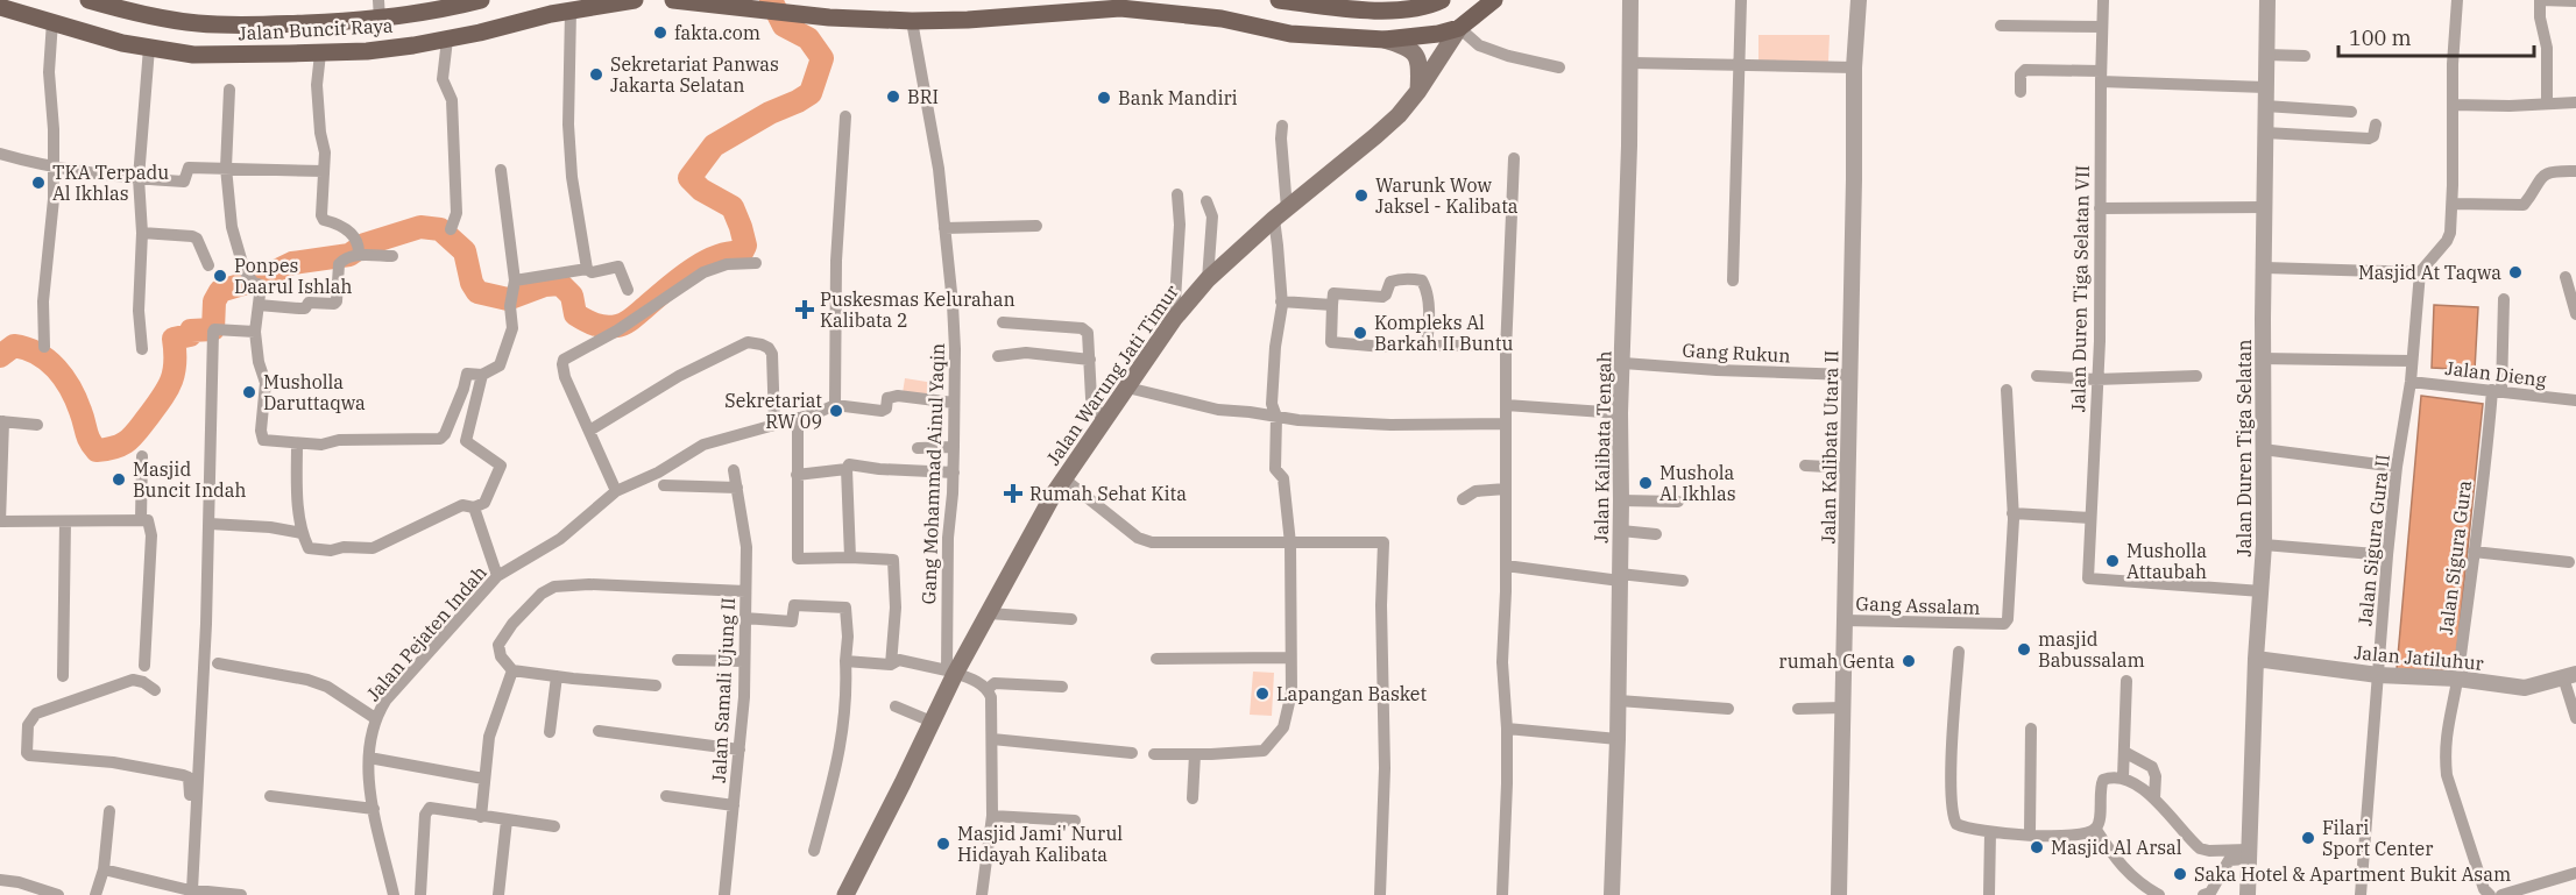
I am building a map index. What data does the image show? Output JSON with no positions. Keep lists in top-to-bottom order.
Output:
{
  "streets": {
    "main road": ["Jalan Buncit Raya", "Jalan Warung Jati Timur"],
    "street": [
      "Jalan Duren Tiga Selatan VII",
      "Gang Rukun",
      "Jalan Dieng",
      "Jalan Kalibata Tengah",
      "Jalan Kalibata Utara II",
      "Jalan Duren Tiga Selatan",
      "Gang Mohammad Ainul Yaqin",
      "Jalan Sigura Gura II",
      "Jalan Sigura Gura",
      "Gang Assalam",
      "Jalan Pejaten Indah",
      "Jalan Jatiluhur",
      "Jalan Samali Ujung II"
    ]
  },
  "crossings": [
    ["Jalan Duren Tiga Selatan VII", "Jalan Duren Tiga Selatan"],
    ["Gang Rukun", "Jalan Kalibata Tengah"],
    ["Gang Rukun", "Jalan Kalibata Utara II"],
    ["Jalan Dieng", "Jalan Sigura Gura II"],
    ["Jalan Dieng", "Jalan Sigura Gura"],
    ["Jalan Warung Jati Timur", "Gang Mohammad Ainul Yaqin"],
    ["Jalan Kalibata Utara II", "Gang Assalam"],
    ["Jalan Duren Tiga Selatan", "Jalan Jatiluhur"],
    ["Jalan Sigura Gura II", "Jalan Jatiluhur"],
    ["Jalan Sigura Gura", "Jalan Jatiluhur"]
  ],
  "places": {
    "other": [
      "fakta.com",
      "Sekretariat Panwas Jakarta Selatan",
      "BRI",
      "Bank Mandiri",
      "TKA Terpadu Al Ikhlas",
      "Warunk Wow Jaksel - Kalibata",
      "Masjid At Taqwa",
      "Ponpes Daarul Ishlah",
      "Kompleks Al Barkah II Buntu",
      "Musholla Daruttaqwa",
      "Sekretariat RW 09",
      "Masjid Buncit Indah",
      "Mushola Al Ikhlas",
      "Musholla Attaubah",
      "masjid Babussalam",
      "rumah Genta",
      "Lapangan Basket",
      "Filari Sport Center",
      "Masjid Jami' Nurul Hidayah Kalibata",
      "Masjid Al Arsal",
      "Saka Hotel & Apartment Bukit Asam"
    ],
    "health": ["Puskesmas Kelurahan Kalibata 2", "Rumah Sehat Kita"]
  },
  "scale_bar": "100 m"
}
